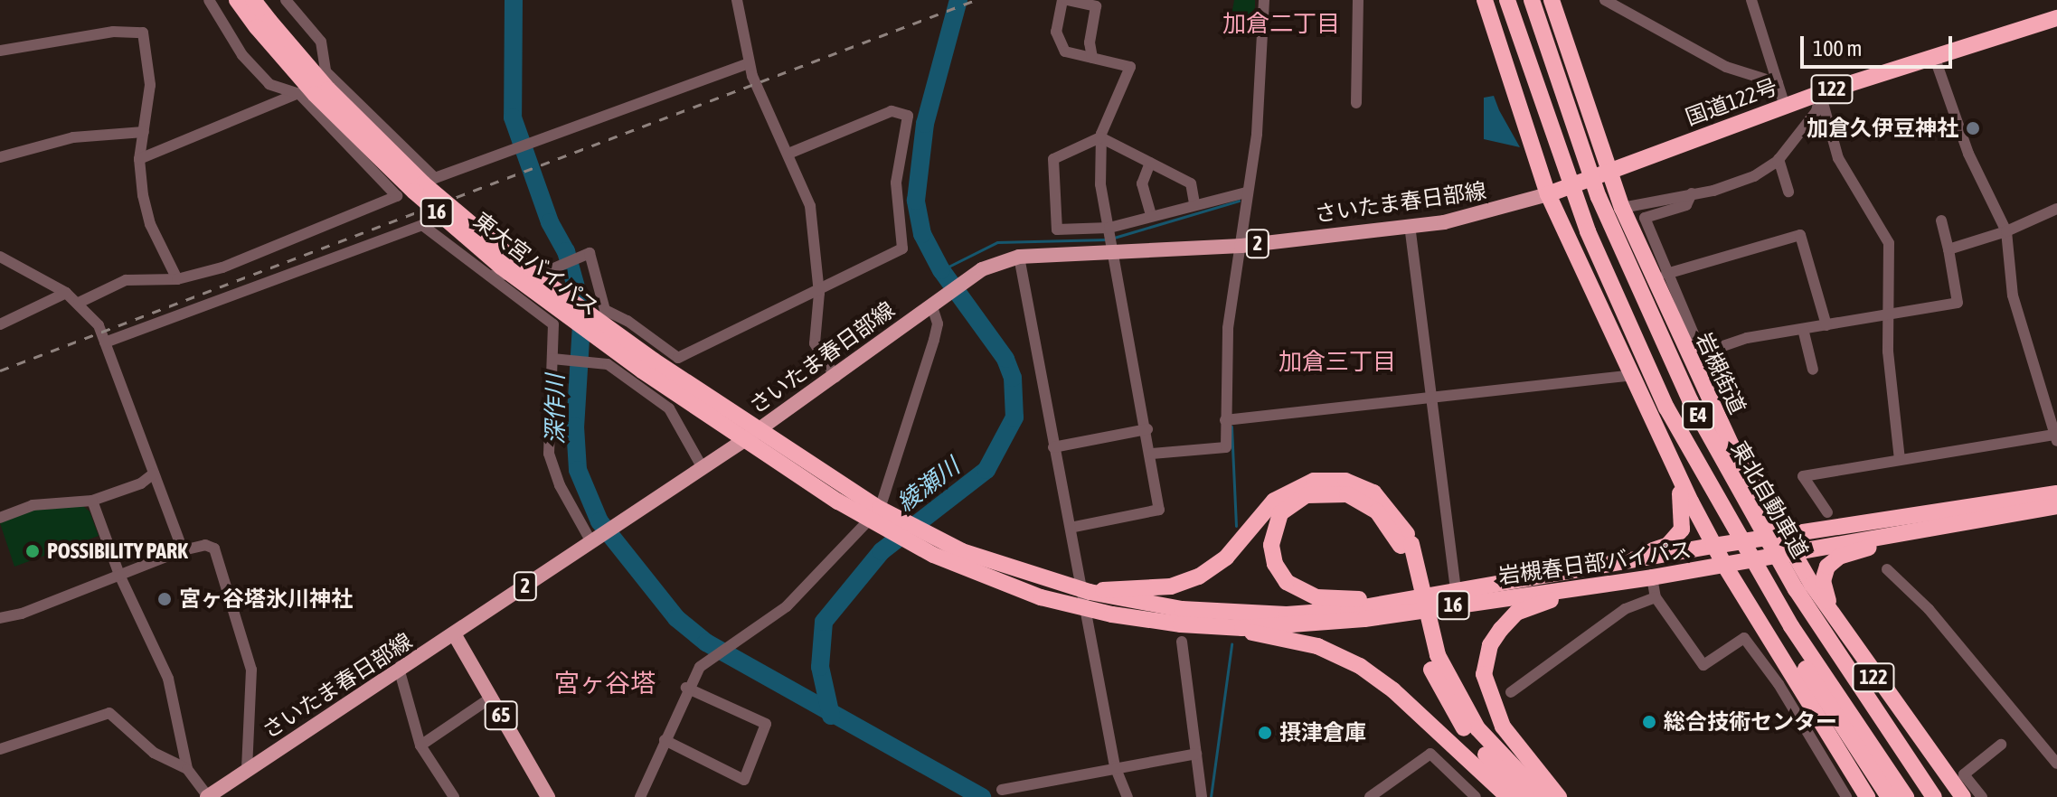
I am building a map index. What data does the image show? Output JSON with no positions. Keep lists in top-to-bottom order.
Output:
{
  "streets": {
    "highway": [
      "122",
      "国道122号",
      "16",
      "東大宮バイパス",
      "岩槻街道",
      "E4",
      "東北自動車道",
      "岩槻春日部バイパス"
    ],
    "main road": ["さいたま春日部線", "2", "65"]
  },
  "crossings": [
    ["122", "国道122号"],
    ["122", "岩槻街道"],
    ["国道122号", "さいたま春日部線"],
    ["国道122号", "岩槻街道"],
    ["さいたま春日部線", "東大宮バイパス"],
    ["さいたま春日部線", "岩槻春日部バイパス"],
    ["さいたま春日部線", "65"],
    ["東大宮バイパス", "岩槻春日部バイパス"],
    ["岩槻街道", "岩槻春日部バイパス"]
  ],
  "districts": ["加倉二丁目", "加倉三丁目", "宮ヶ谷塔"],
  "water": ["深作川", "綾瀬川"],
  "places": [
    "加倉久伊豆神社",
    "POSSIBILITY PARK",
    "宮ヶ谷塔氷川神社",
    "総合技術センター",
    "摂津倉庫"
  ],
  "scale_bar": "100 m"
}
